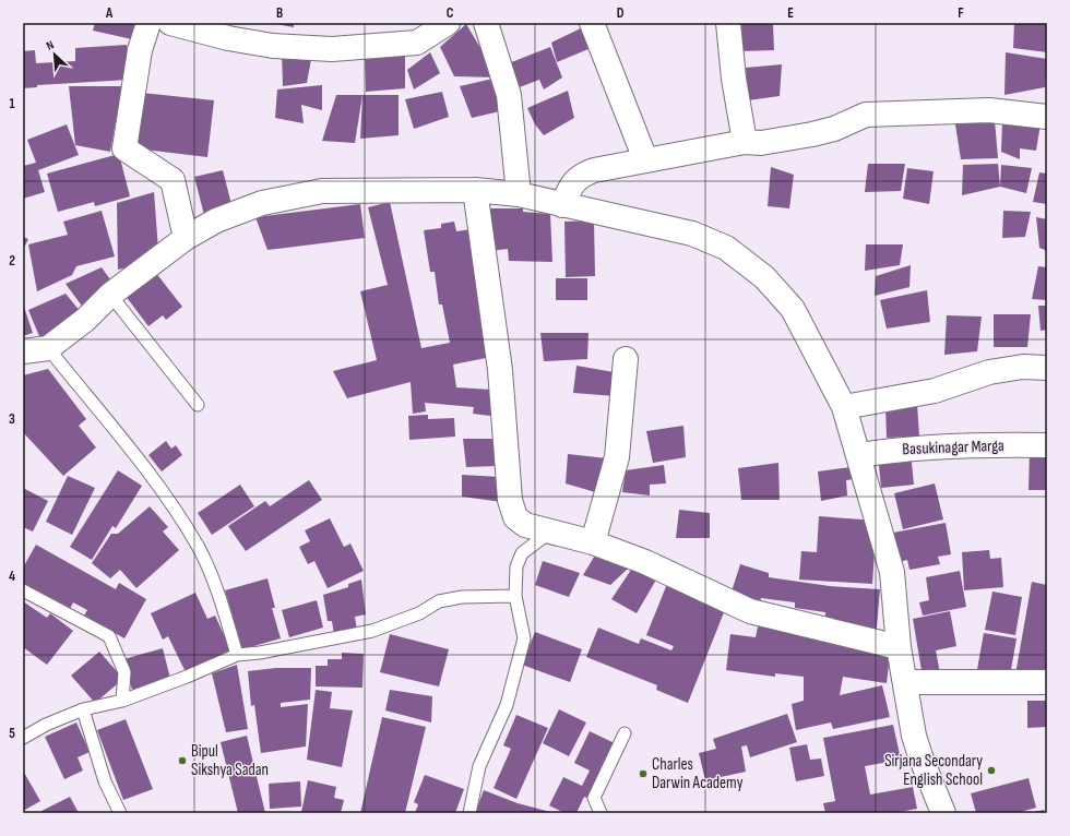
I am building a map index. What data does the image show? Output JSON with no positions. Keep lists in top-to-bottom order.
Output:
{
  "streets": {
    "street": ["Basukinagar Marga"]
  },
  "places": ["Bipul Sikshya Sadan", "Sirjana Secondary English School", "Charles Darwin Academy"],
  "north": "top left",
  "grid": {
    "columns": [
      "A",
      "B",
      "C",
      "D",
      "E",
      "F"
    ],
    "rows": [
      "1",
      "2",
      "3",
      "4",
      "5"
    ]
  }
}
